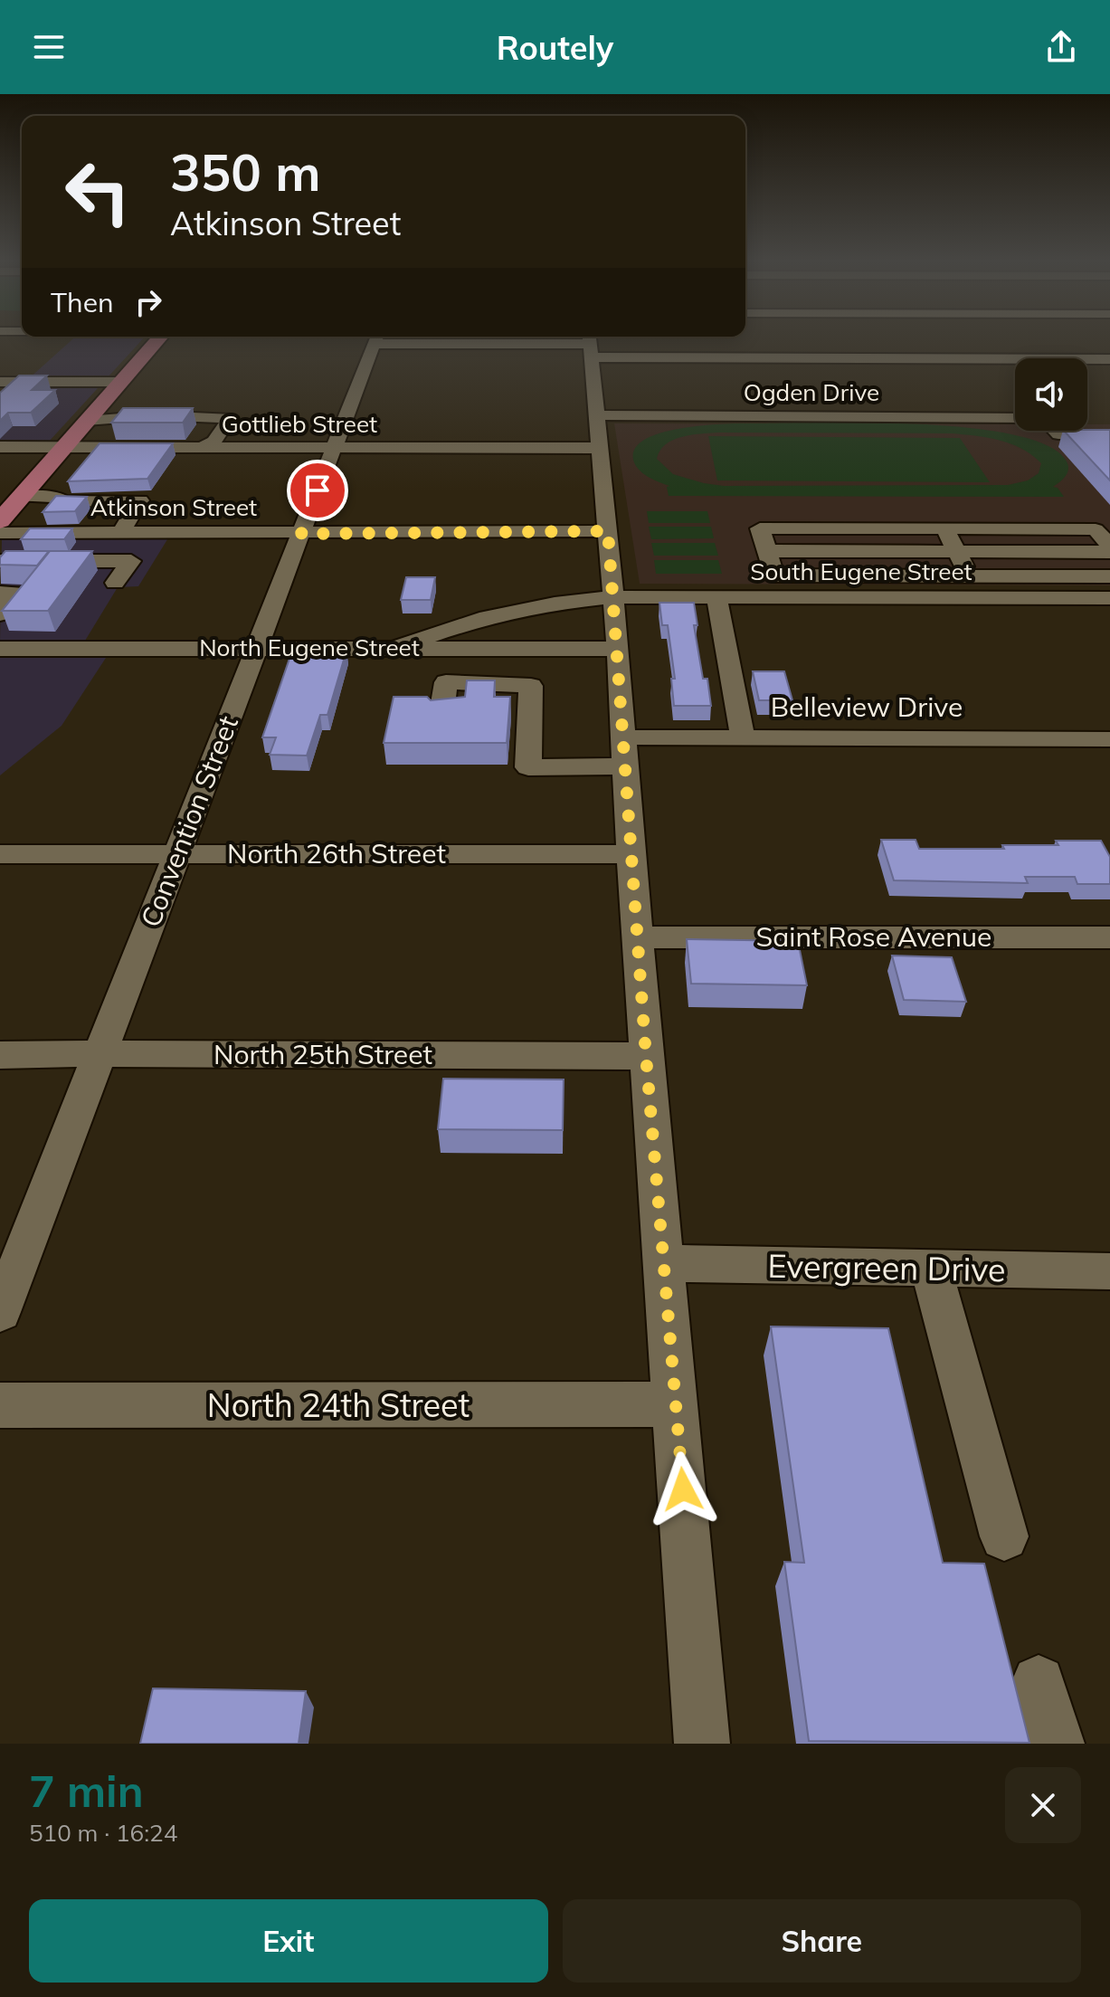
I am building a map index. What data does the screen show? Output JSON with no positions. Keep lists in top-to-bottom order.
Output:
{
  "streets": {
    "street": [
      "Ogden Drive",
      "Gottlieb Street",
      "Atkinson Street",
      "South Eugene Street",
      "North Eugene Street",
      "Belleview Drive",
      "Convention Street",
      "North 26th Street",
      "Saint Rose Avenue",
      "North 25th Street",
      "Evergreen Drive",
      "North 24th Street"
    ]
  },
  "crossings": [
    ["Gottlieb Street", "Convention Street"],
    ["Atkinson Street", "Convention Street"],
    ["South Eugene Street", "North Eugene Street"],
    ["North Eugene Street", "Convention Street"],
    ["Convention Street", "North 26th Street"],
    ["Convention Street", "North 25th Street"]
  ],
  "page": {
    "header": "Routely",
    "turn": ["350 m", "Atkinson Street"],
    "then": "Then",
    "heading": ["7 min", "510 m · 16:24"],
    "buttons": ["Exit", "Share"]
  }
}
